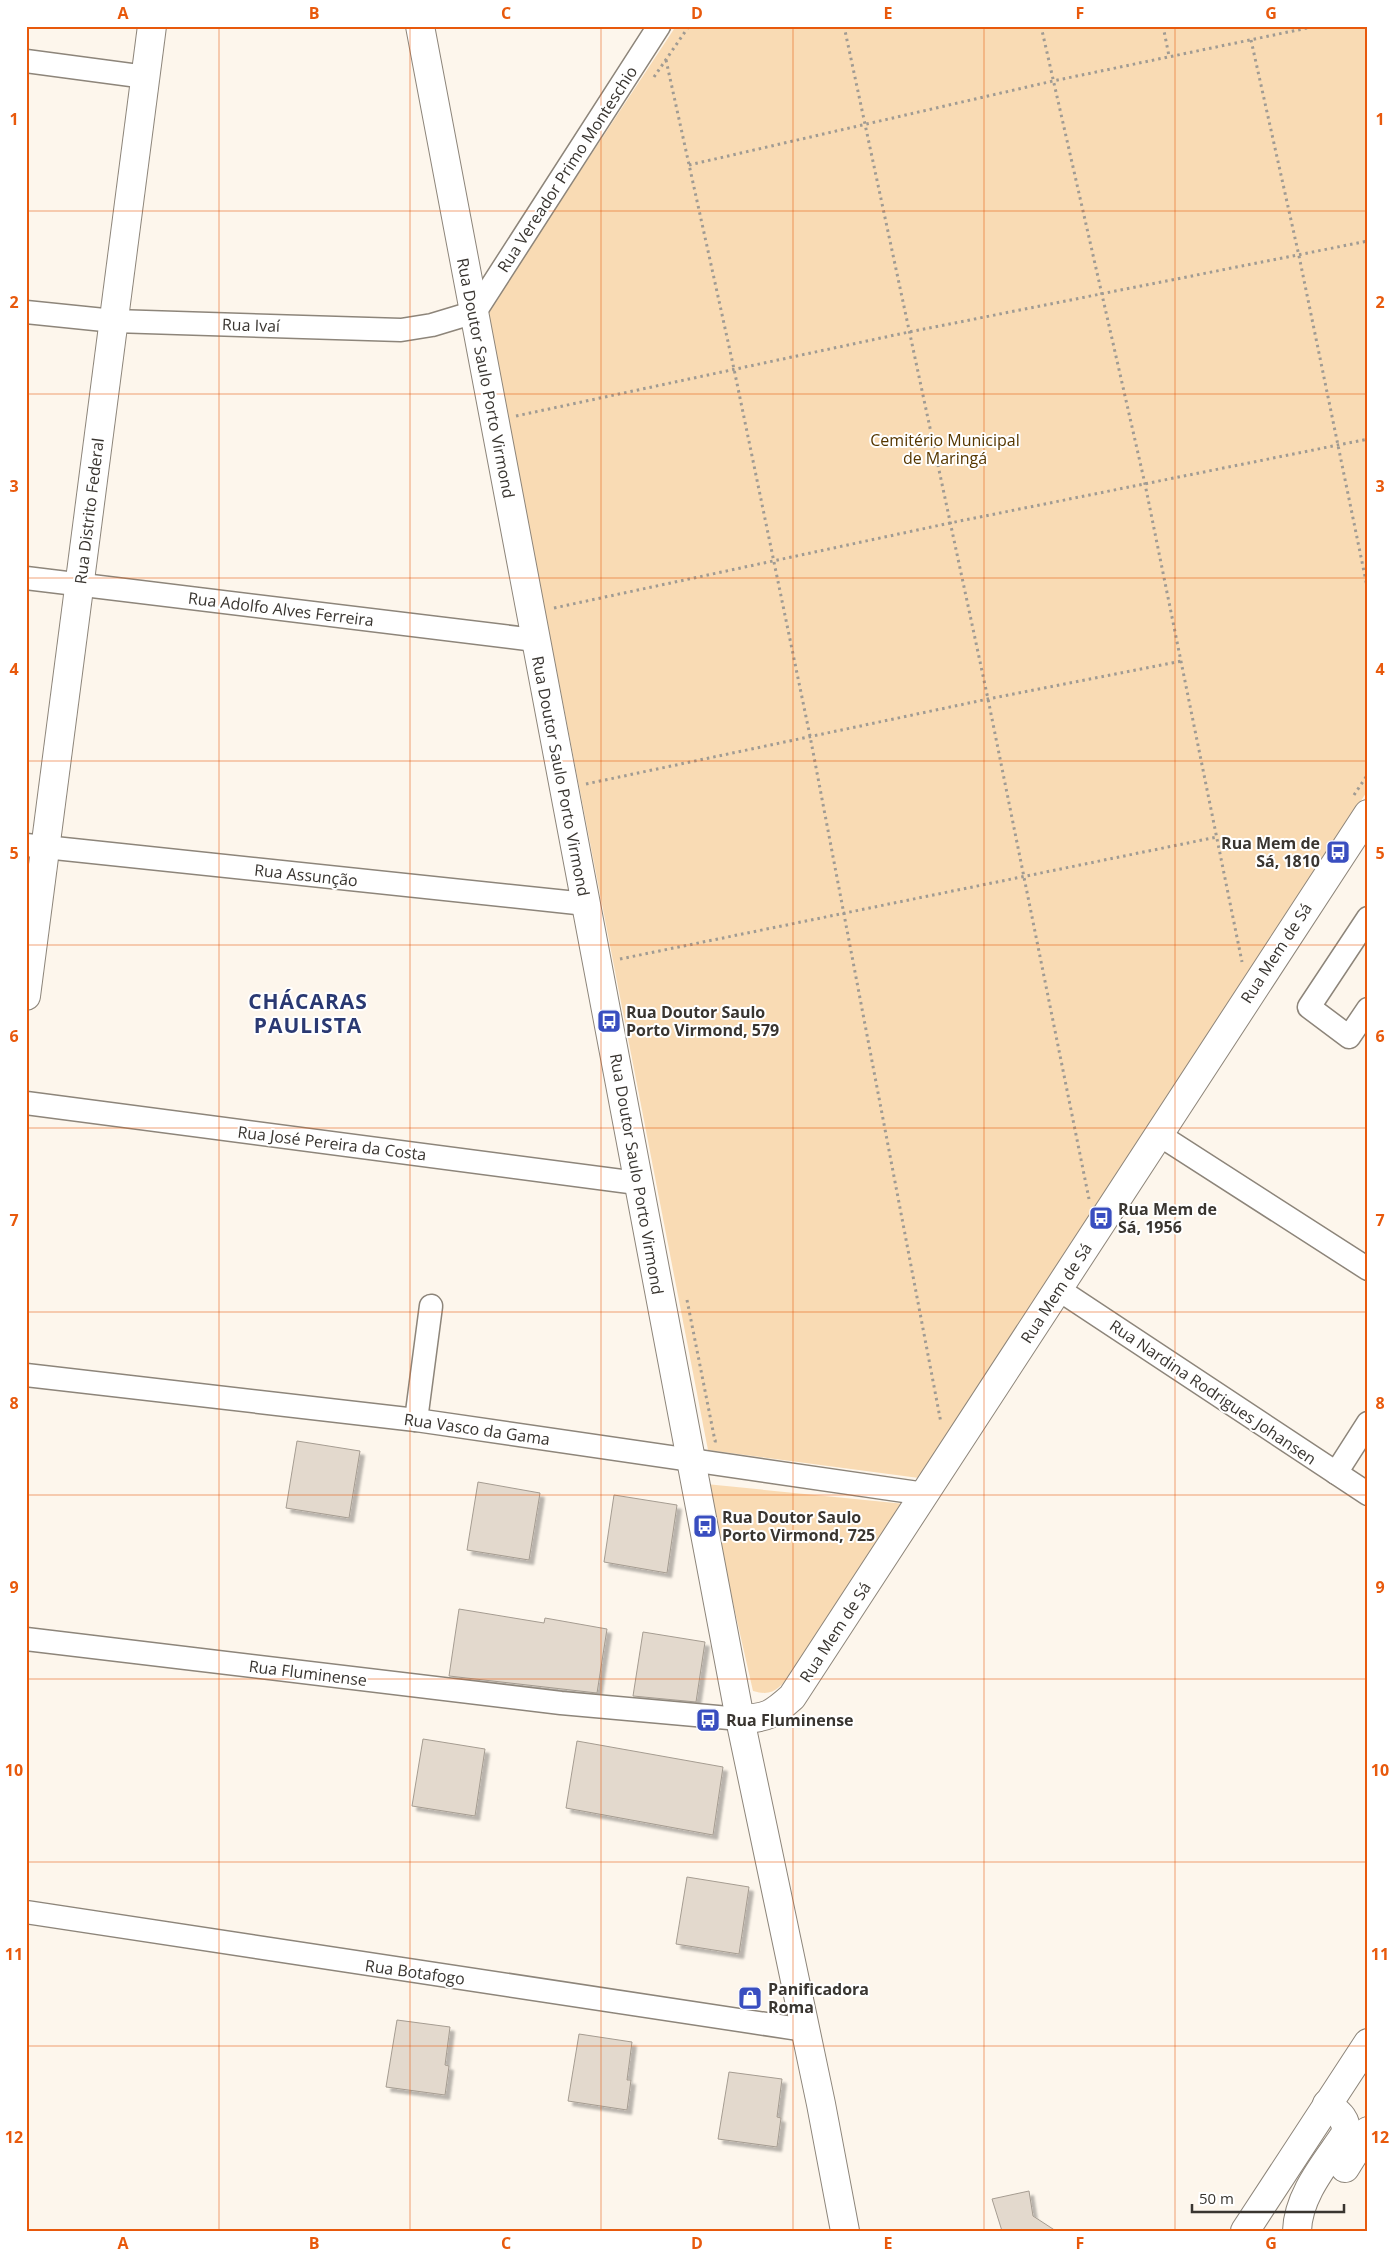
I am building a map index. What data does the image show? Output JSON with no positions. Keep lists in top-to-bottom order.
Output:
{
  "streets": {
    "street": [
      "Rua Vereador Primo Monteschio",
      "Rua Ivaí",
      "Rua Doutor Saulo Porto Virmond",
      "Rua Distrito Federal",
      "Rua Adolfo Alves Ferreira",
      "Rua Assunção",
      "Rua Mem de Sá",
      "Rua José Pereira da Costa",
      "Rua Nardina Rodrigues Johansen",
      "Rua Vasco da Gama",
      "Rua Fluminense",
      "Rua Botafogo"
    ]
  },
  "crossings": [
    ["Rua Vereador Primo Monteschio", "Rua Ivaí"],
    ["Rua Vereador Primo Monteschio", "Rua Doutor Saulo Porto Virmond"],
    ["Rua Ivaí", "Rua Doutor Saulo Porto Virmond"],
    ["Rua Ivaí", "Rua Distrito Federal"],
    ["Rua Doutor Saulo Porto Virmond", "Rua Adolfo Alves Ferreira"],
    ["Rua Doutor Saulo Porto Virmond", "Rua Assunção"],
    ["Rua Doutor Saulo Porto Virmond", "Rua Mem de Sá"],
    ["Rua Doutor Saulo Porto Virmond", "Rua José Pereira da Costa"],
    ["Rua Doutor Saulo Porto Virmond", "Rua Vasco da Gama"],
    ["Rua Doutor Saulo Porto Virmond", "Rua Fluminense"],
    ["Rua Doutor Saulo Porto Virmond", "Rua Botafogo"],
    ["Rua Distrito Federal", "Rua Adolfo Alves Ferreira"],
    ["Rua Distrito Federal", "Rua Assunção"],
    ["Rua Mem de Sá", "Rua Nardina Rodrigues Johansen"],
    ["Rua Mem de Sá", "Rua Vasco da Gama"],
    ["Rua Mem de Sá", "Rua Fluminense"]
  ],
  "districts": ["CHÁCARAS PAULISTA"],
  "parks": ["Cemitério Municipal de Maringá"],
  "places": {
    "bus stop": [
      "Rua Mem de Sá, 1810",
      "Rua Doutor Saulo Porto Virmond, 579",
      "Rua Mem de Sá, 1956",
      "Rua Doutor Saulo Porto Virmond, 725",
      "Rua Fluminense"
    ],
    "shop": ["Panificadora Roma"]
  },
  "scale_bar": "50 m",
  "grid": {
    "columns": [
      "A",
      "B",
      "C",
      "D",
      "E",
      "F",
      "G"
    ],
    "rows": [
      "1",
      "2",
      "3",
      "4",
      "5",
      "6",
      "7",
      "8",
      "9",
      "10",
      "11",
      "12"
    ]
  }
}
